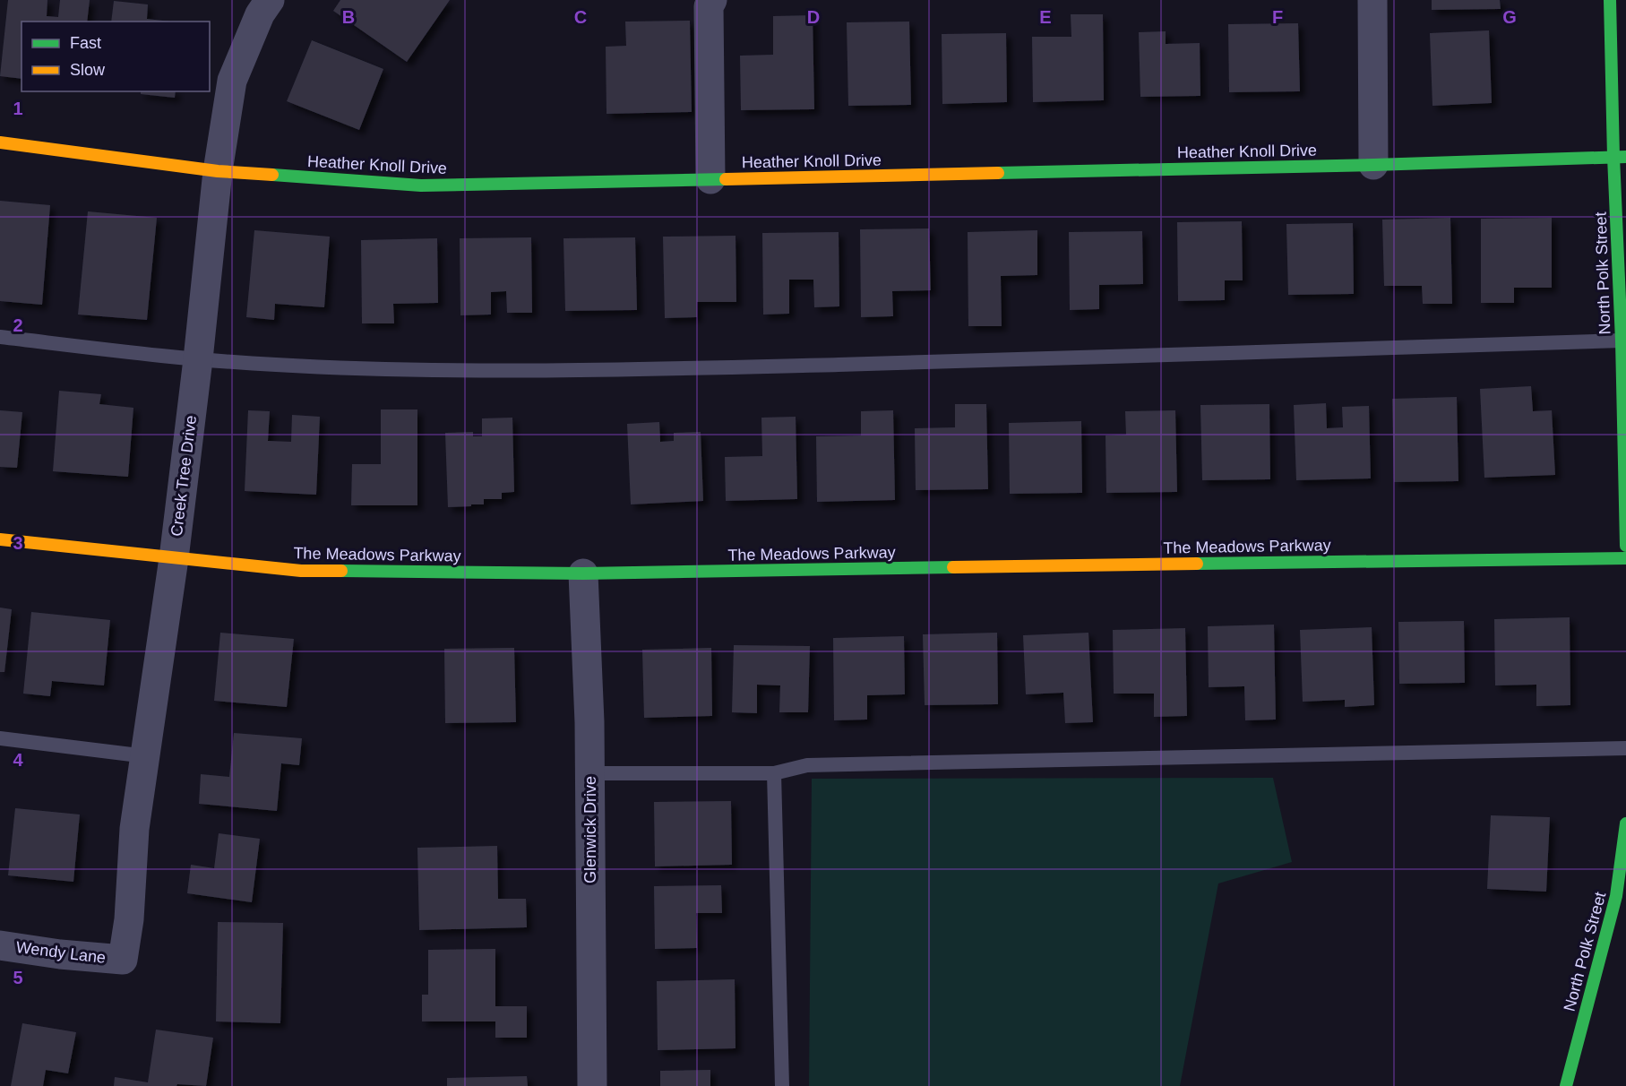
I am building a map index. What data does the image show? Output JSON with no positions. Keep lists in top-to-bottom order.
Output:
{
  "streets": {
    "street": [
      "Heather Knoll Drive",
      "North Polk Street",
      "Creek Tree Drive",
      "The Meadows Parkway",
      "Glenwick Drive",
      "Wendy Lane"
    ]
  },
  "crossings": [
    ["Heather Knoll Drive", "North Polk Street"],
    ["Heather Knoll Drive", "Creek Tree Drive"],
    ["Creek Tree Drive", "The Meadows Parkway"],
    ["Creek Tree Drive", "Wendy Lane"],
    ["The Meadows Parkway", "Glenwick Drive"]
  ],
  "legend": ["Fast", "Slow"],
  "grid": {
    "columns": [
      "B",
      "C",
      "D",
      "E",
      "F",
      "G"
    ],
    "rows": [
      "1",
      "2",
      "3",
      "4",
      "5"
    ]
  }
}
